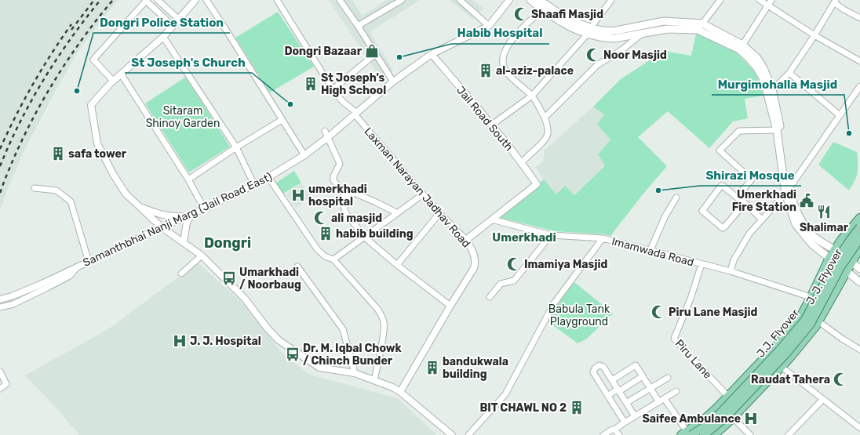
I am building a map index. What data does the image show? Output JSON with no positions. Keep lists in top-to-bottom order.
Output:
{
  "streets": {
    "main road": ["J. J. Flyover", "J.J. Flyover"],
    "street": [
      "Jail Road South",
      "Laxman Narayan Jadhav Road",
      "Samanthbhai Nanji Marg (Jail Road East)",
      "Imamwada Road",
      "Piru Lane"
    ]
  },
  "crossings": [
    ["Jail Road South", "Samanthbhai Nanji Marg (Jail Road East)"],
    ["Jail Road South", "Imamwada Road"],
    ["Laxman Narayan Jadhav Road", "Samanthbhai Nanji Marg (Jail Road East)"],
    ["Imamwada Road", "Piru Lane"]
  ],
  "districts": ["Umerkhadi", "Dongri"],
  "parks": ["Sitaram Shinoy Garden", "Babula Tank Playground"],
  "places": {
    "mosque": [
      "Shaafi Masjid",
      "Noor Masjid",
      "ali masjid",
      "Imamiya Masjid",
      "Piru Lane Masjid",
      "Raudat Tahera"
    ],
    "shop": ["Dongri Bazaar"],
    "other": [
      "Habib Hospital",
      "Dongri Police Station",
      "St Joseph's Church",
      "Murgimohalla Masjid",
      "Shirazi Mosque"
    ],
    "building": [
      "al-aziz-palace",
      "St Joseph's High School",
      "safa tower",
      "habib building",
      "bandukwala building",
      "BIT CHAWL NO 2"
    ],
    "hospital": ["umerkhadi hospital", "J. J. Hospital", "Saifee Ambulance"],
    "public building": ["Umerkhadi Fire Station"],
    "restaurant": ["Shalimar"],
    "bus stop": ["Umarkhadi / Noorbaug", "Dr. M. Iqbal Chowk / Chinch Bunder"]
  }
}
